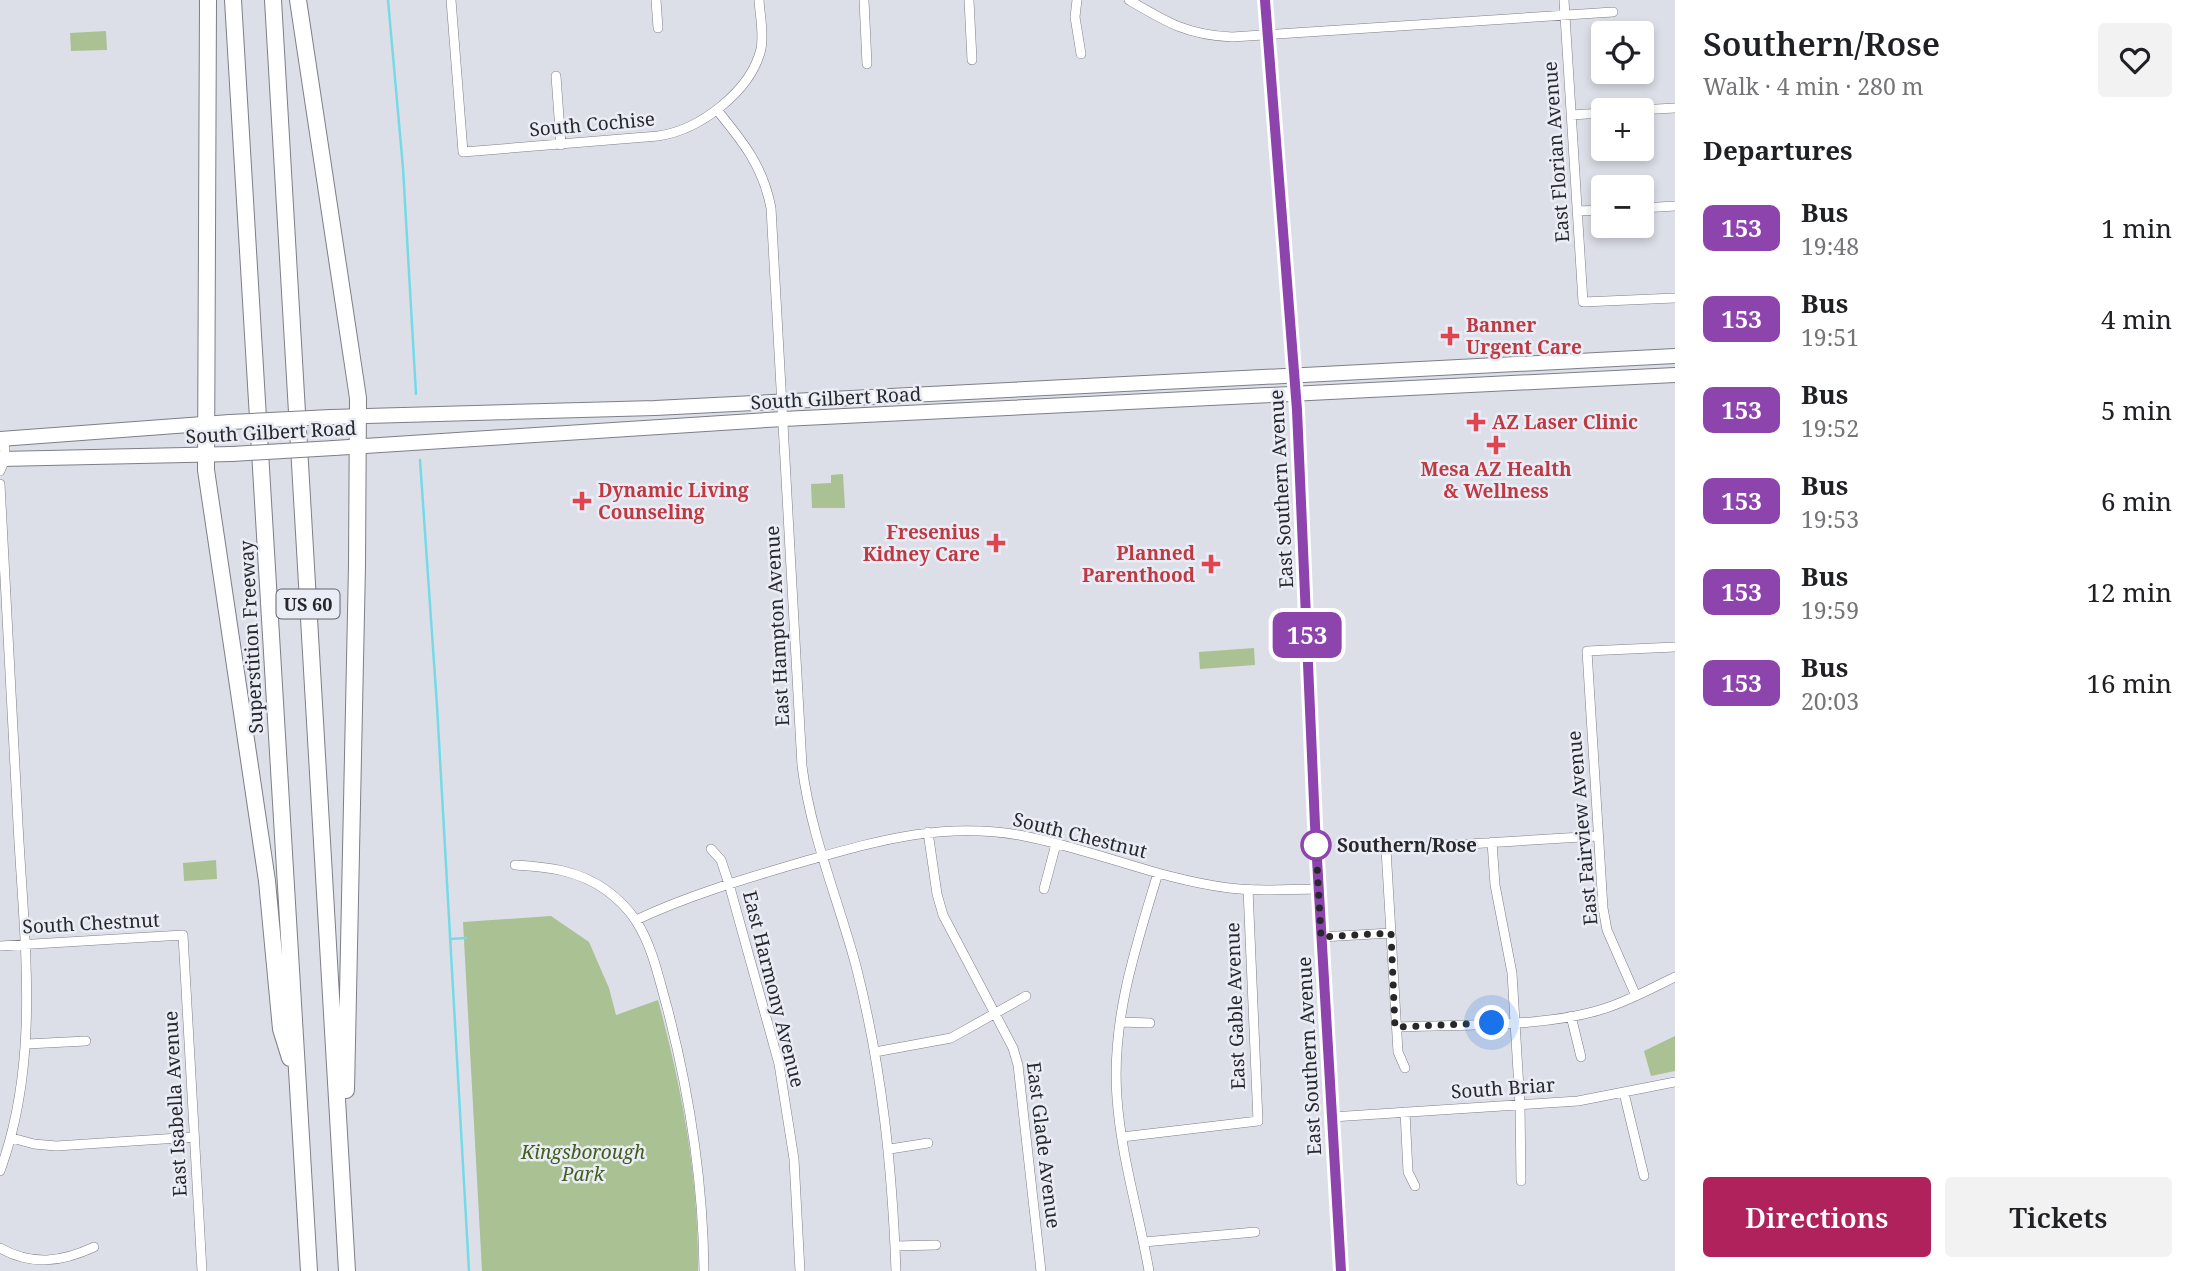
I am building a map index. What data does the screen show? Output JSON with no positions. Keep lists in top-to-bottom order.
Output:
{
  "streets": {
    "highway": ["US 60", "Superstition Freeway"],
    "main road": ["South Gilbert Road", "East Southern Avenue"],
    "street": [
      "South Cochise",
      "East Florian Avenue",
      "East Hampton Avenue",
      "East Fairview Avenue",
      "South Chestnut",
      "East Harmony Avenue",
      "East Gable Avenue",
      "South Briar",
      "East Isabella Avenue",
      "East Glade Avenue"
    ]
  },
  "crossings": [
    ["South Cochise", "East Hampton Avenue"],
    ["South Gilbert Road", "East Southern Avenue"],
    ["South Gilbert Road", "East Hampton Avenue"],
    ["East Southern Avenue", "South Chestnut"],
    ["East Southern Avenue", "South Briar"],
    ["East Hampton Avenue", "South Chestnut"],
    ["South Chestnut", "East Harmony Avenue"],
    ["South Chestnut", "East Gable Avenue"],
    ["South Chestnut", "East Isabella Avenue"],
    ["South Chestnut", "East Glade Avenue"]
  ],
  "parks": ["Kingsborough Park"],
  "places": {
    "health": [
      "Banner Urgent Care",
      "AZ Laser Clinic",
      "Mesa AZ Health & Wellness",
      "Dynamic Living Counseling",
      "Fresenius Kidney Care",
      "Planned Parenthood"
    ],
    "other": ["Southern/Rose"]
  },
  "lines": ["bus line 153"],
  "page": {
    "on_map": "153",
    "heading": [
      ["Southern/Rose", "Walk · 4 min · 280 m"],
      "Departures"
    ],
    "map_buttons": ["+", "−"],
    "list": [
      {
        "mark": "153",
        "name": "Bus",
        "note": "19:48",
        "value": "1 min"
      },
      {
        "mark": "153",
        "name": "Bus",
        "note": "19:51",
        "value": "4 min"
      },
      {
        "mark": "153",
        "name": "Bus",
        "note": "19:52",
        "value": "5 min"
      },
      {
        "mark": "153",
        "name": "Bus",
        "note": "19:53",
        "value": "6 min"
      },
      {
        "mark": "153",
        "name": "Bus",
        "note": "19:59",
        "value": "12 min"
      },
      {
        "mark": "153",
        "name": "Bus",
        "note": "20:03",
        "value": "16 min"
      }
    ],
    "buttons": ["Directions", "Tickets"]
  }
}
